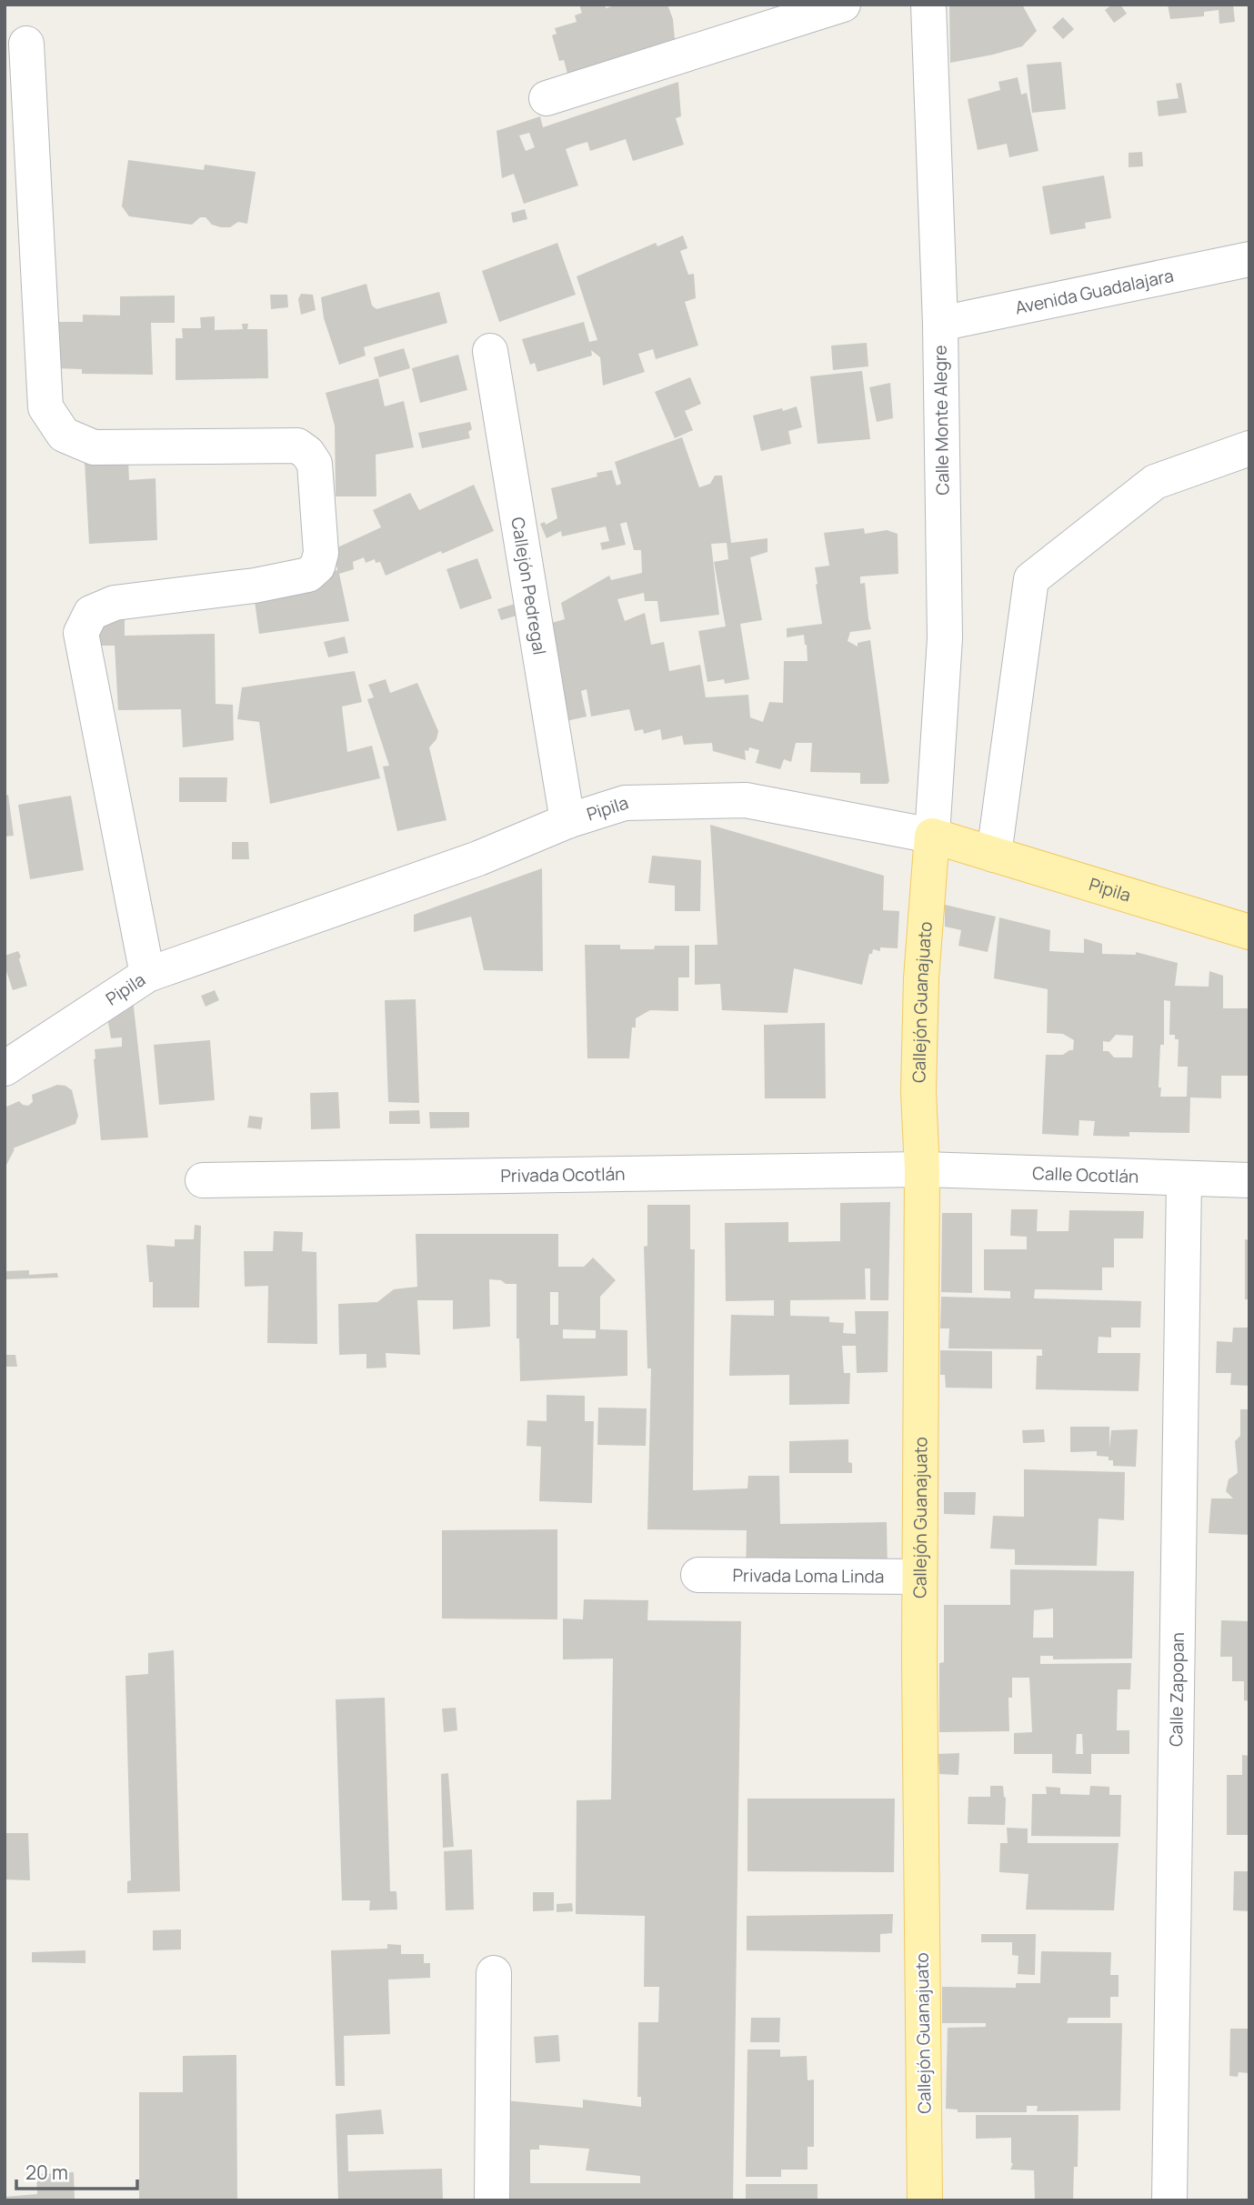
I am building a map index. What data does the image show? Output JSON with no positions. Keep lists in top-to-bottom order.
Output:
{
  "streets": {
    "main road": ["Pipila", "Callejón Guanajuato"],
    "street": [
      "Avenida Guadalajara",
      "Calle Monte Alegre",
      "Callejón Pedregal",
      "Privada Ocotlán",
      "Calle Ocotlán",
      "Privada Loma Linda",
      "Calle Zapopan"
    ]
  },
  "crossings": [
    ["Avenida Guadalajara", "Calle Monte Alegre"],
    ["Calle Monte Alegre", "Pipila"],
    ["Calle Monte Alegre", "Callejón Guanajuato"],
    ["Callejón Pedregal", "Pipila"],
    ["Pipila", "Callejón Guanajuato"],
    ["Callejón Guanajuato", "Privada Ocotlán"],
    ["Callejón Guanajuato", "Calle Ocotlán"],
    ["Callejón Guanajuato", "Privada Loma Linda"],
    ["Privada Ocotlán", "Calle Ocotlán"],
    ["Calle Ocotlán", "Calle Zapopan"]
  ],
  "scale_bar": "20 m"
}
